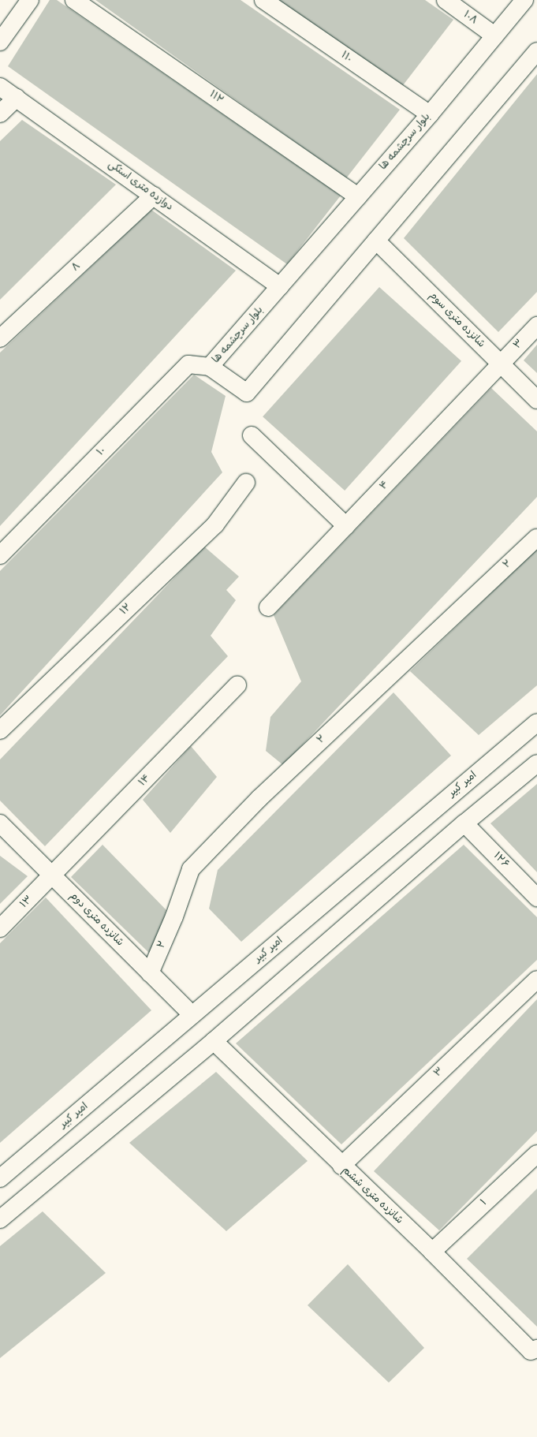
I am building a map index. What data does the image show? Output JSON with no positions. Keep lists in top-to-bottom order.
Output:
{
  "streets": {
    "street": [
      "۱۰۸",
      "۱۱۰",
      "۱۱۲",
      "بلوار سرچشمه ها",
      "دوازده متری استکی",
      "۸",
      "شانزده متری سوم",
      "۳",
      "۱۰",
      "۴",
      "۲",
      "۱۲",
      "۱۴",
      "امیر کبیر",
      "۱۲۶",
      "۱۳",
      "شانزده متری دوم",
      "شانزده متری ششم",
      "۱"
    ]
  },
  "crossings": [
    ["۱۰۸", "بلوار سرچشمه ها"],
    ["۱۱۰", "بلوار سرچشمه ها"],
    ["۱۱۲", "بلوار سرچشمه ها"],
    ["بلوار سرچشمه ها", "دوازده متری استکی"],
    ["بلوار سرچشمه ها", "شانزده متری سوم"],
    ["بلوار سرچشمه ها", "۱۰"],
    ["دوازده متری استکی", "۸"],
    ["شانزده متری سوم", "۳"],
    ["شانزده متری سوم", "۴"],
    ["۳", "۴"],
    ["۳", "شانزده متری ششم"],
    ["۲", "شانزده متری دوم"],
    ["۱۴", "۱۳"],
    ["۱۴", "شانزده متری دوم"],
    ["امیر کبیر", "شانزده متری دوم"],
    ["۱۳", "شانزده متری دوم"],
    ["شانزده متری ششم", "۱"]
  ]
}
